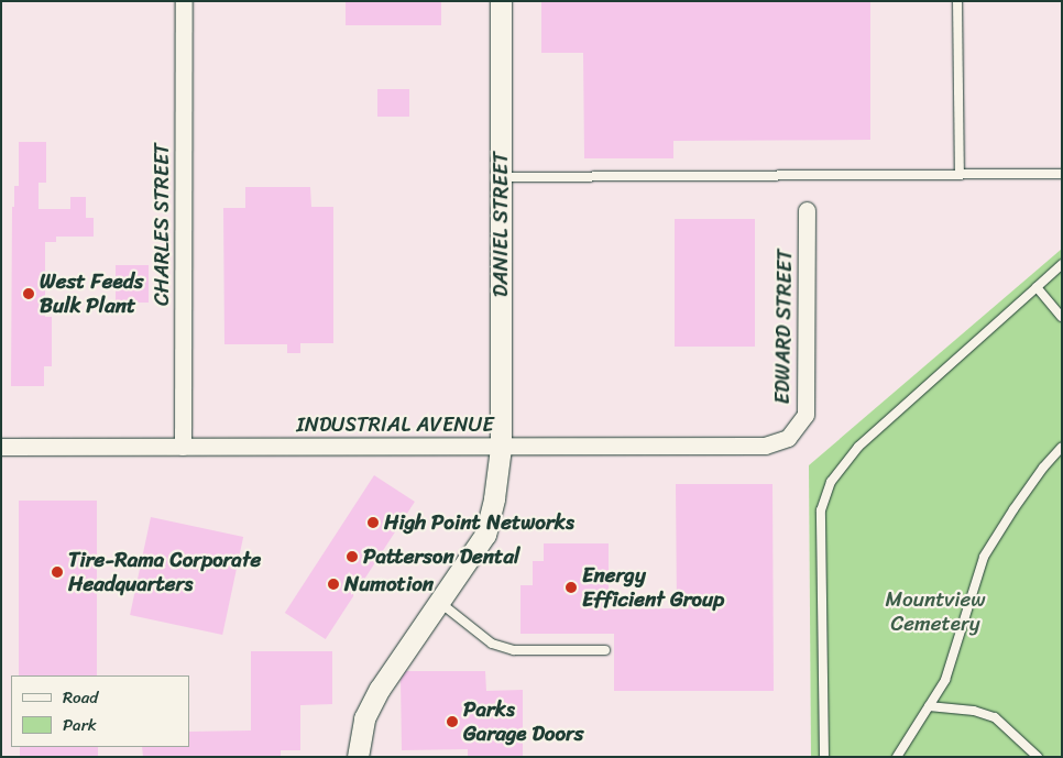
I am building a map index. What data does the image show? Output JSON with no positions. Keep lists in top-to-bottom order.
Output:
{
  "streets": {
    "street": [
      "CHARLES STREET",
      "DANIEL STREET",
      "EDWARD STREET",
      "INDUSTRIAL AVENUE"
    ]
  },
  "crossings": [
    ["CHARLES STREET", "INDUSTRIAL AVENUE"],
    ["DANIEL STREET", "INDUSTRIAL AVENUE"],
    ["EDWARD STREET", "INDUSTRIAL AVENUE"]
  ],
  "parks": ["Mountview Cemetery"],
  "places": [
    "West Feeds Bulk Plant",
    "High Point Networks",
    "Patterson Dental",
    "Tire-Rama Corporate Headquarters",
    "Numotion",
    "Energy Efficient Group",
    "Parks Garage Doors"
  ],
  "legend": ["Road", "Park"]
}
